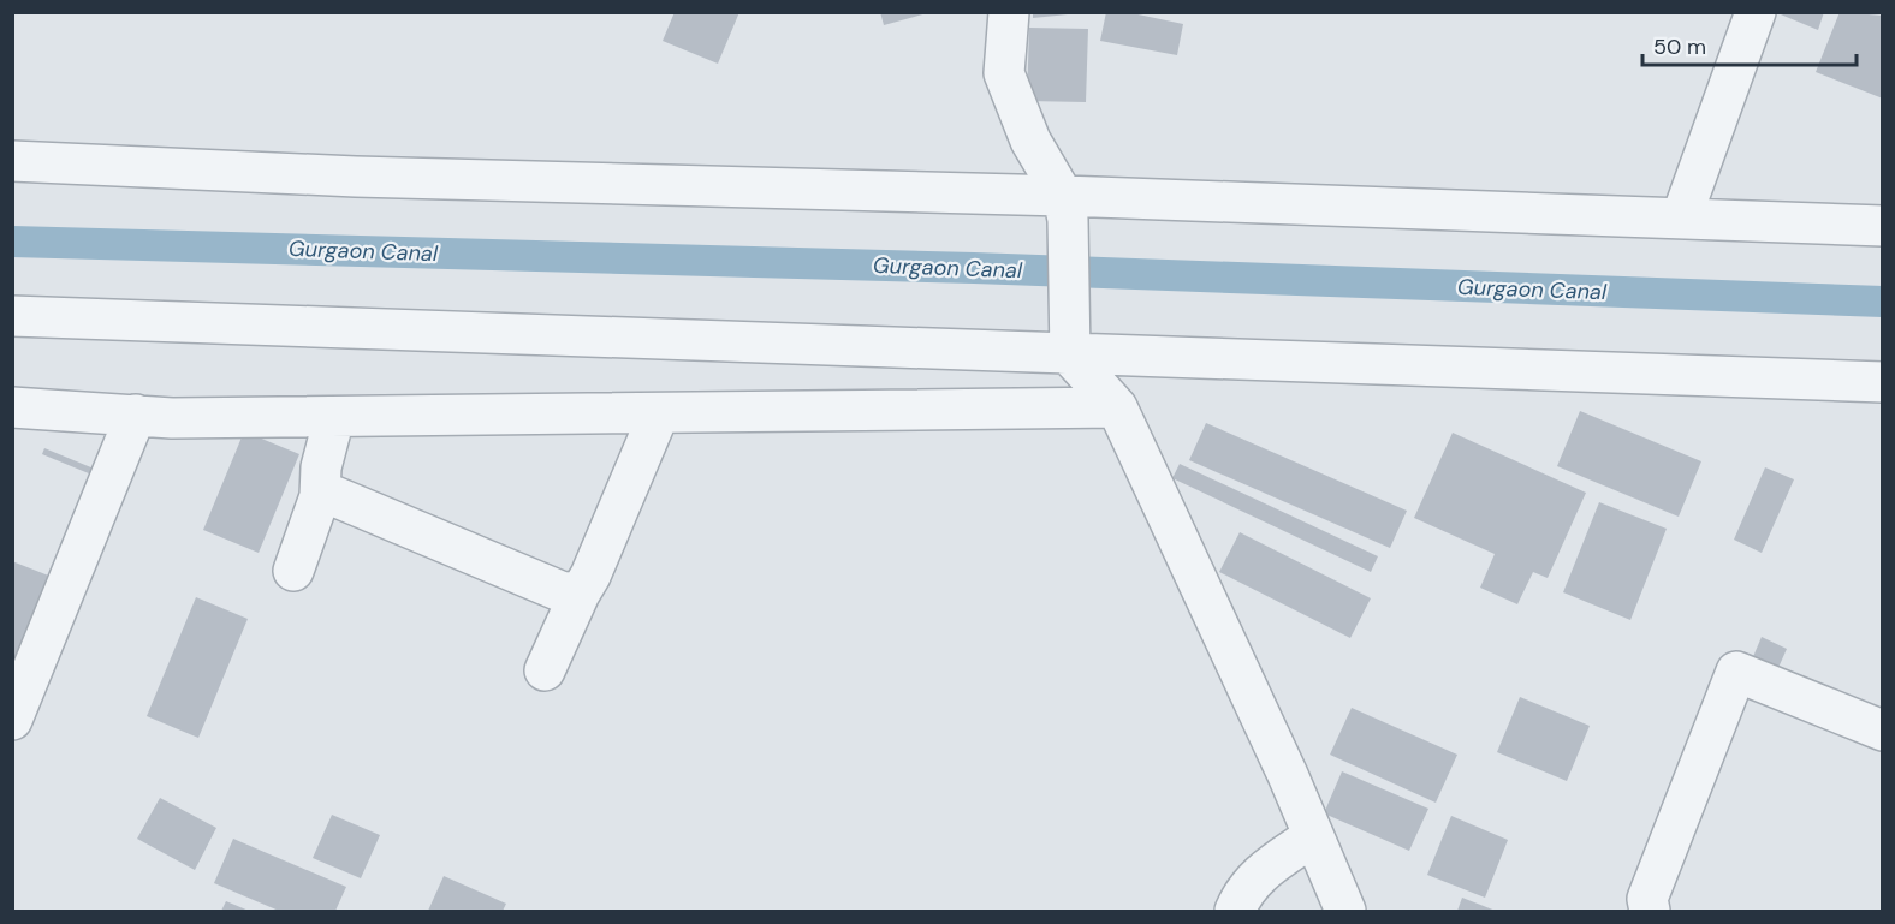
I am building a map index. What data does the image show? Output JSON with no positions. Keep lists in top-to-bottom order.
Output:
{
  "water": ["Gurgaon Canal"],
  "scale_bar": "50 m"
}
